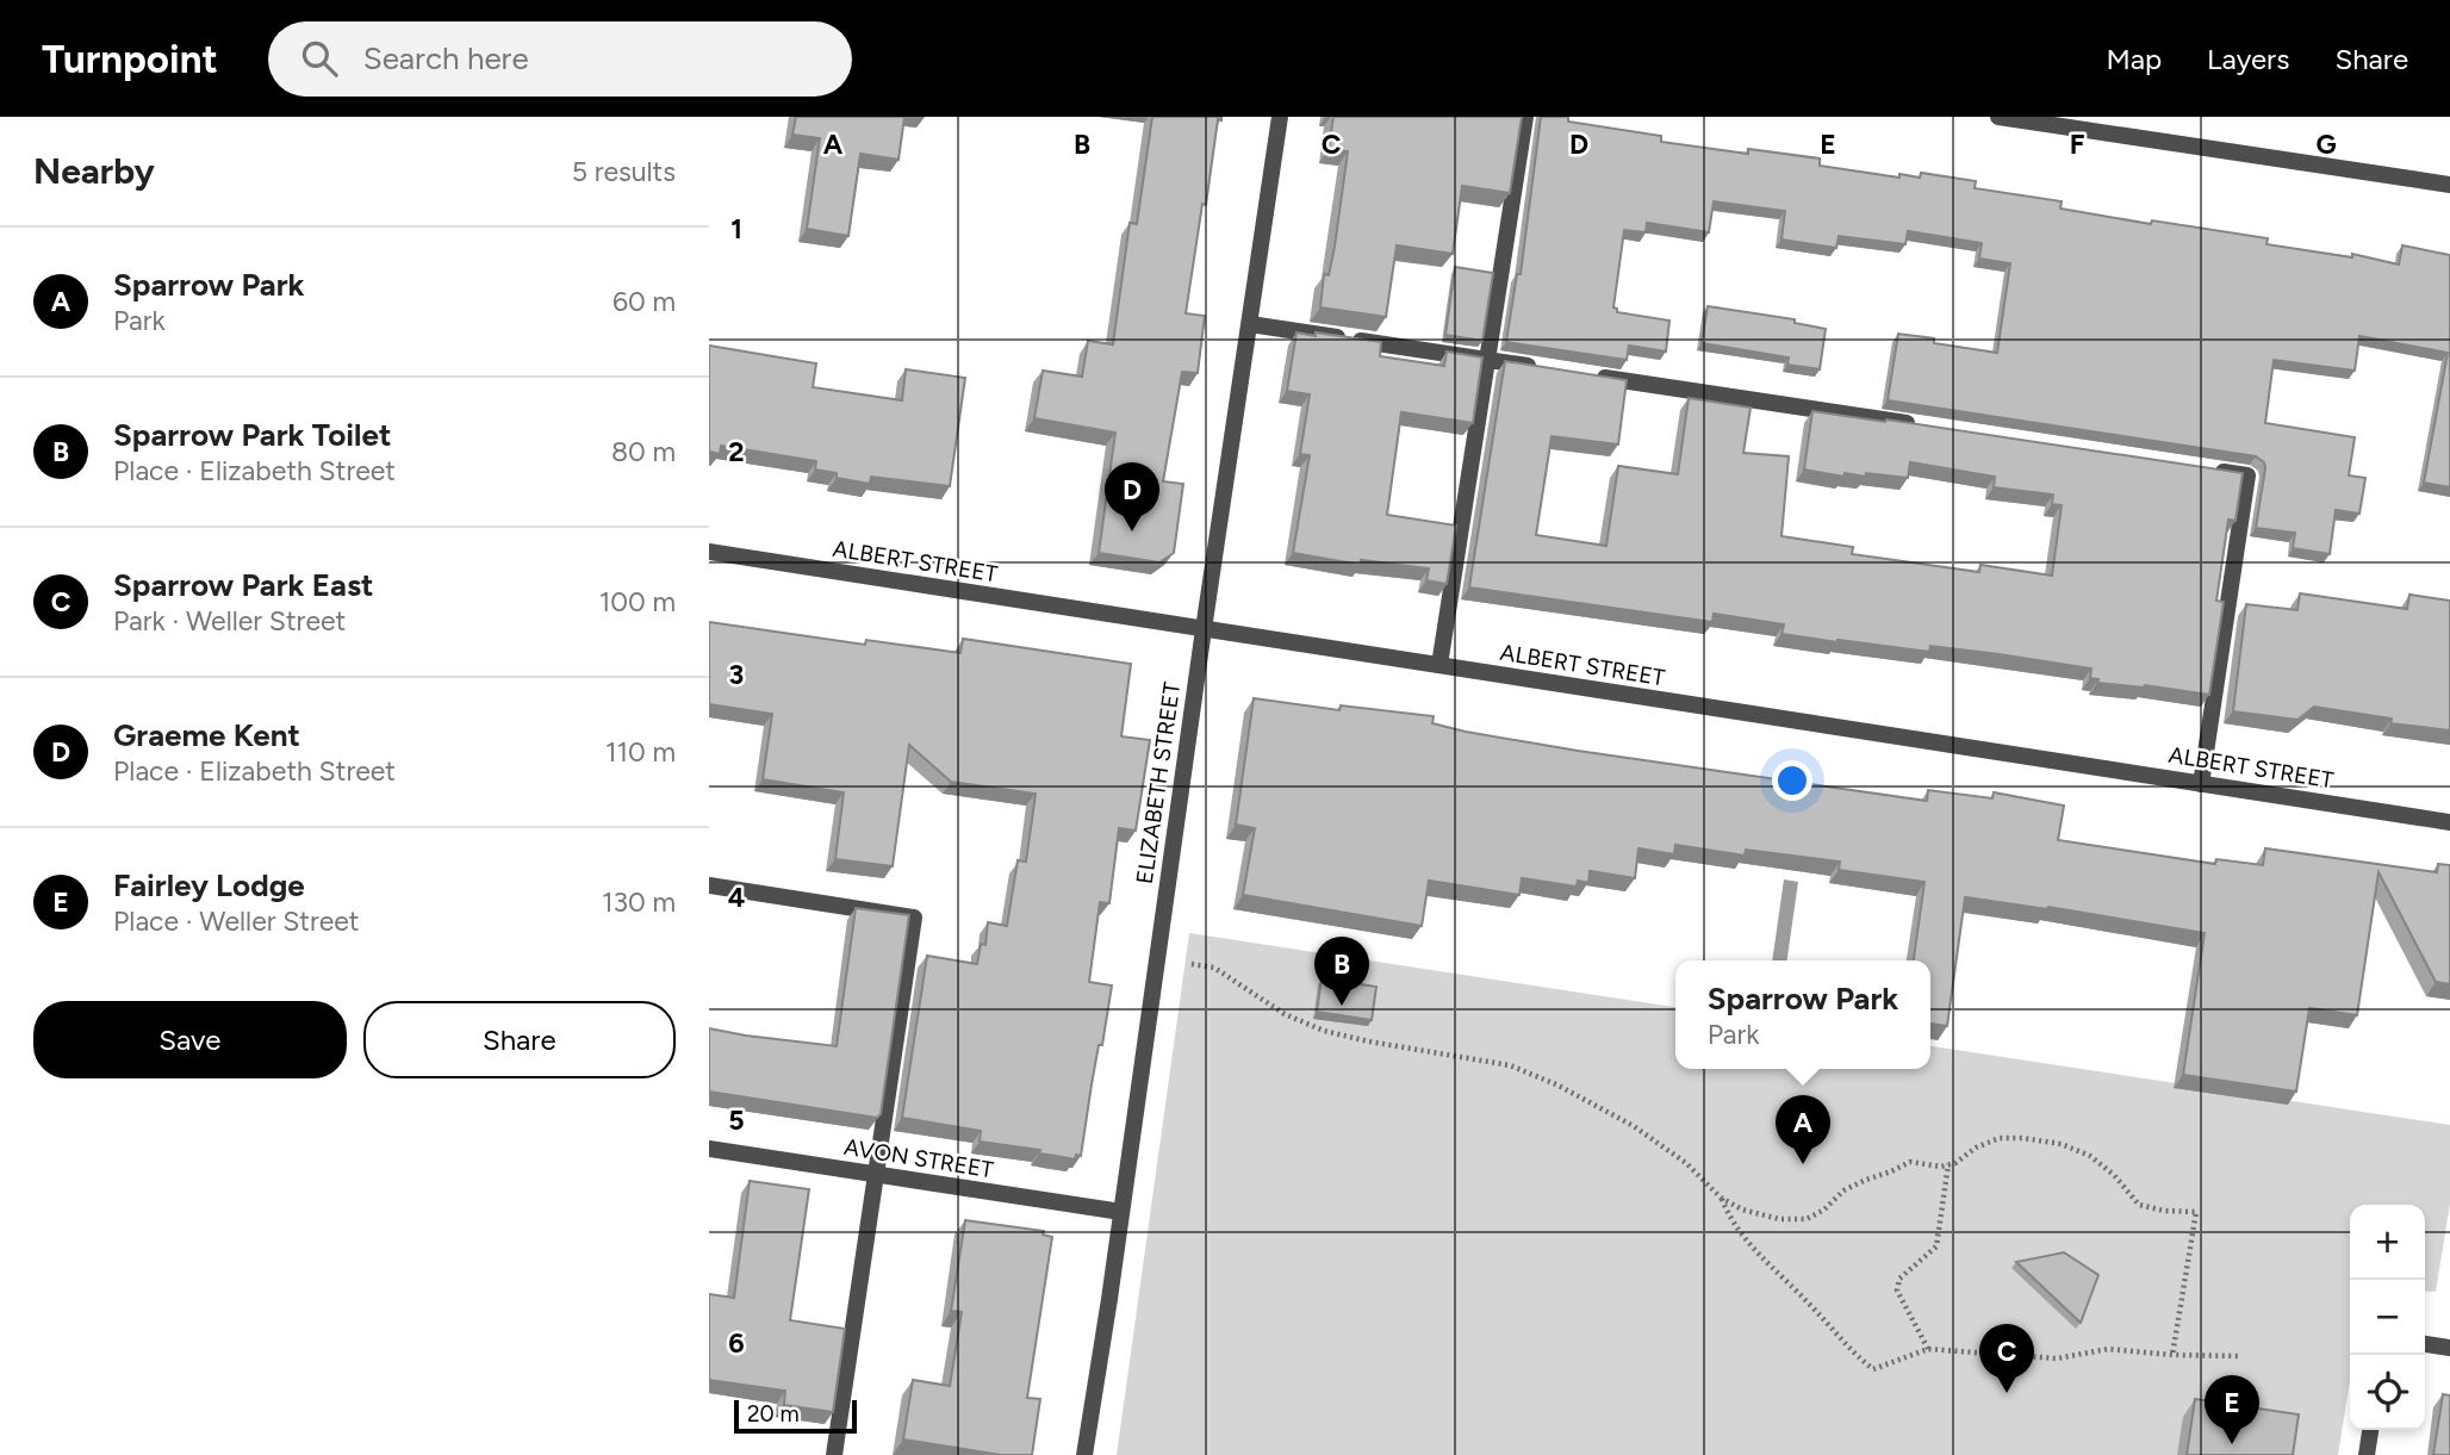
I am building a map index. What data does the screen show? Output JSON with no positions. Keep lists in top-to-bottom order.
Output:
{
  "streets": {
    "street": ["ALBERT STREET", "ELIZABETH STREET", "AVON STREET"]
  },
  "crossings": [
    ["ALBERT STREET", "ELIZABETH STREET"],
    ["ELIZABETH STREET", "AVON STREET"]
  ],
  "scale_bar": "20 m",
  "page": {
    "header": "Turnpoint",
    "search": "Search here",
    "nav": ["Map", "Layers", "Share"],
    "heading": ["Nearby", "5 results"],
    "list": [
      {
        "mark": "A",
        "name": "Sparrow Park",
        "note": "Park",
        "value": "60 m"
      },
      {
        "mark": "B",
        "name": "Sparrow Park Toilet",
        "note": "Place · Elizabeth Street",
        "value": "80 m"
      },
      {
        "mark": "C",
        "name": "Sparrow Park East",
        "note": "Park · Weller Street",
        "value": "100 m"
      },
      {
        "mark": "D",
        "name": "Graeme Kent",
        "note": "Place · Elizabeth Street",
        "value": "110 m"
      },
      {
        "mark": "E",
        "name": "Fairley Lodge",
        "note": "Place · Weller Street",
        "value": "130 m"
      }
    ],
    "pins": [
      "D",
      "B",
      "A",
      "C",
      "E"
    ],
    "popup": ["Sparrow Park", "Park"],
    "buttons": ["Save", "Share"],
    "map_buttons": ["+", "−"],
    "scale": "20 m"
  },
  "grid": {
    "columns": [
      "A",
      "B",
      "C",
      "D",
      "E",
      "F",
      "G"
    ],
    "rows": [
      "1",
      "2",
      "3",
      "4",
      "5",
      "6"
    ]
  }
}
